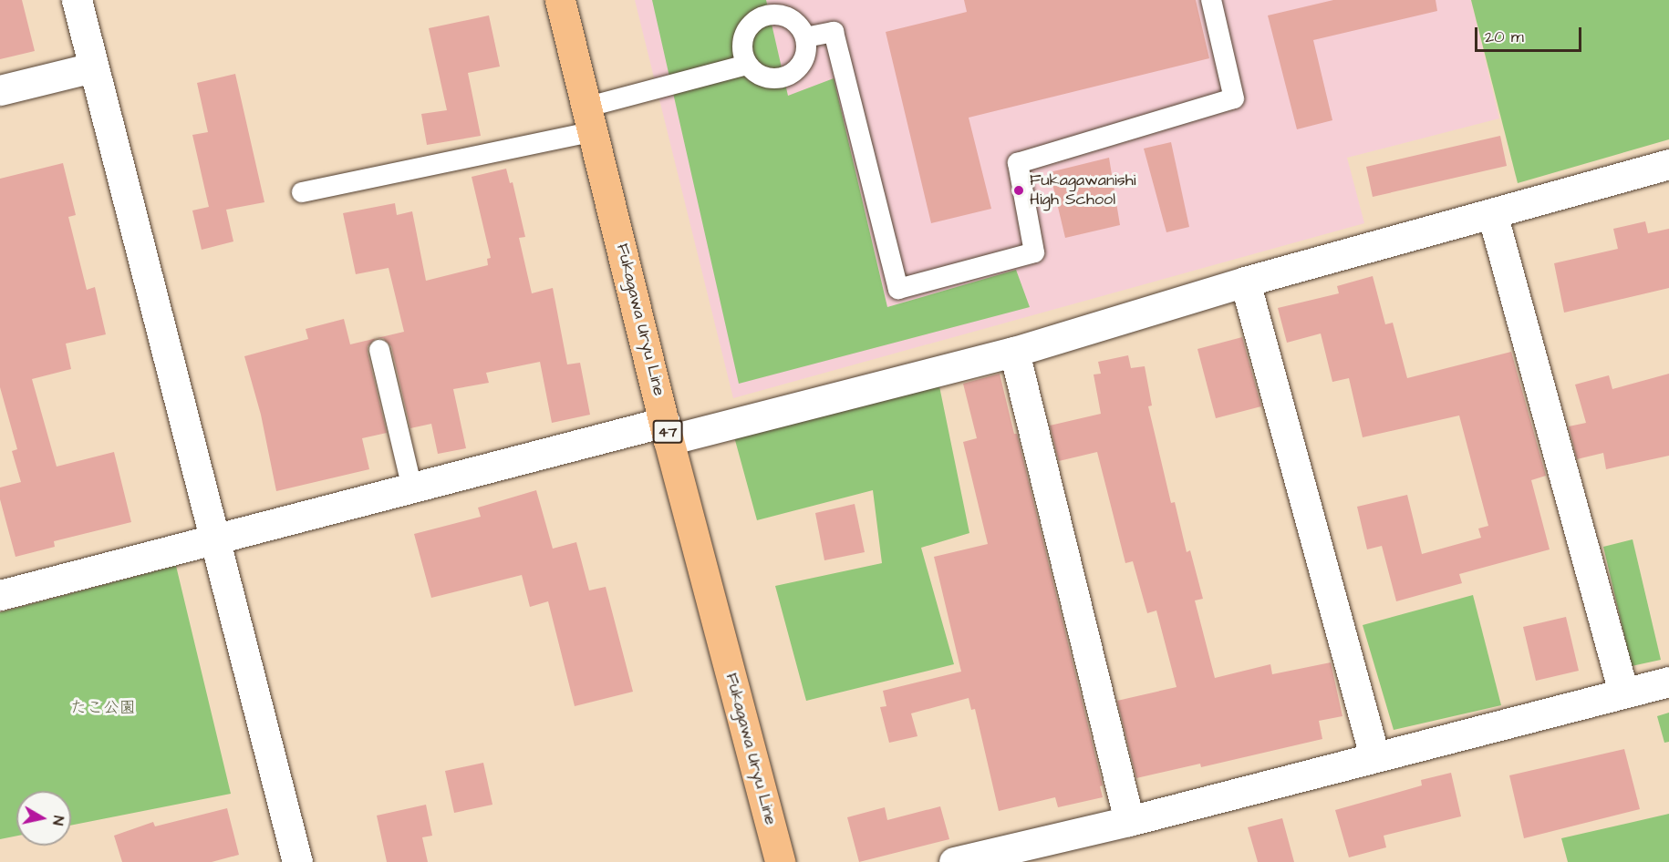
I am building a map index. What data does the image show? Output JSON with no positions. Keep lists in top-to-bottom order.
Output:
{
  "streets": {
    "main road": ["Fukagawa Uryu Line", "47"]
  },
  "parks": ["たこ公園"],
  "places": ["Fukagawanishi High School"],
  "scale_bar": "20 m",
  "north": "right"
}
